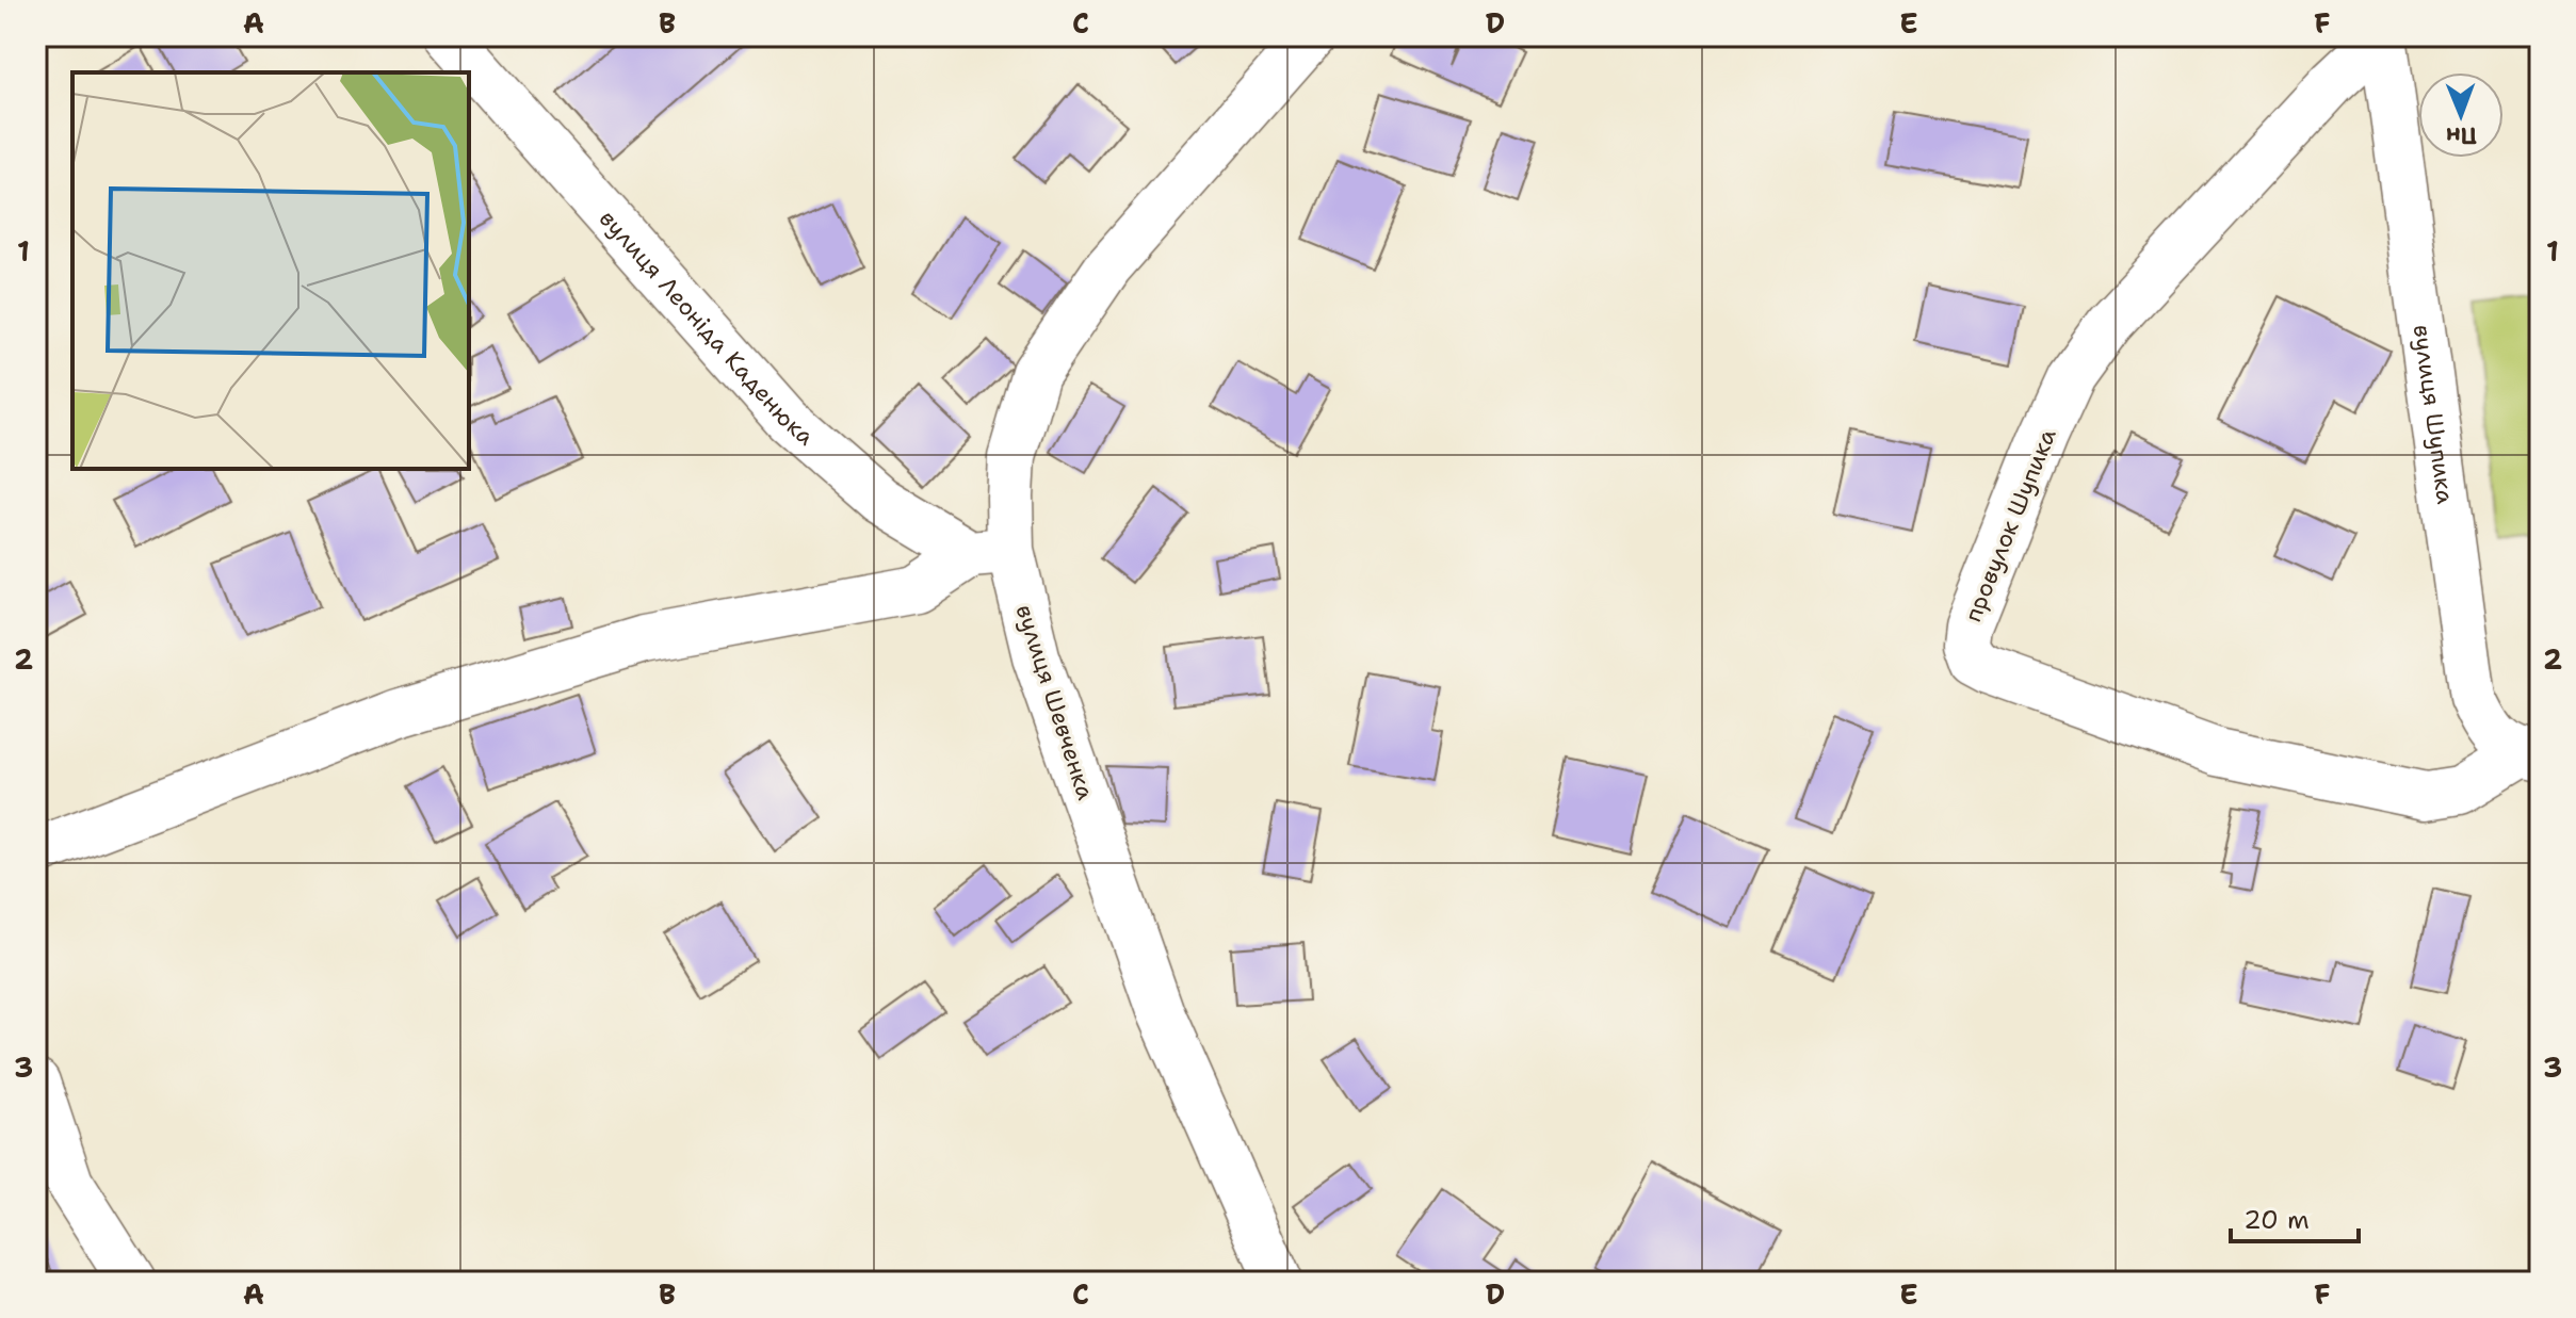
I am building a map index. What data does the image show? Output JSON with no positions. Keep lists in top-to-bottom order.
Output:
{
  "streets": {
    "street": [
      "вулиця Леоніда Каденюка",
      "вулиця Шупика",
      "провулок Шупика",
      "вулиця Шевченка"
    ]
  },
  "crossings": [
    ["вулиця Леоніда Каденюка", "вулиця Шевченка"],
    ["вулиця Шупика", "провулок Шупика"]
  ],
  "scale_bar": "20 m",
  "north": "bottom",
  "grid": {
    "columns": [
      "A",
      "B",
      "C",
      "D",
      "E",
      "F"
    ],
    "rows": ["1", "2", "3"]
  }
}
